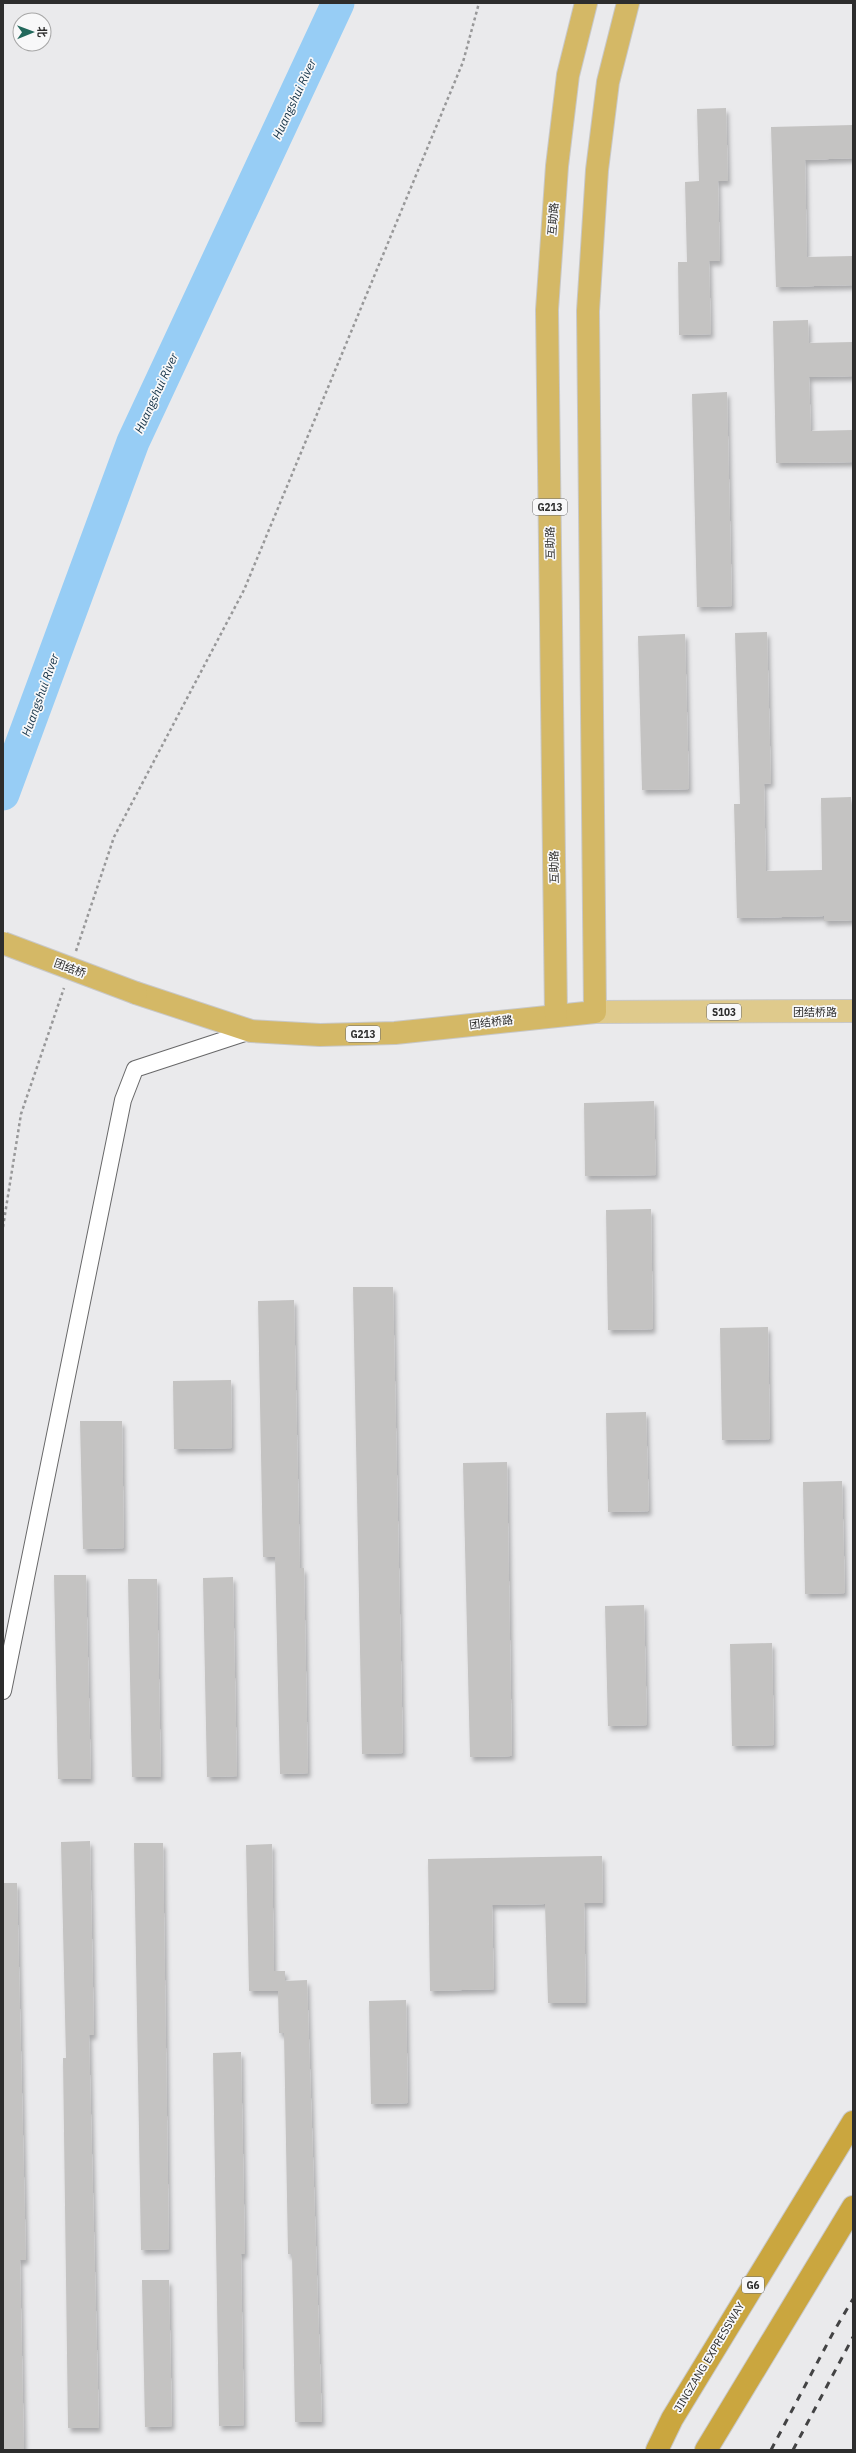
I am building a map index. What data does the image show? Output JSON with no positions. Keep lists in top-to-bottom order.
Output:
{
  "streets": {
    "highway": [
      "互助路",
      "G213",
      "团结桥",
      "团结桥路",
      "G6",
      "JINGZANG EXPRESSWAY"
    ],
    "main road": ["S103"]
  },
  "crossings": [
    ["互助路", "团结桥路"],
    ["团结桥", "团结桥路"]
  ],
  "water": ["Huangshui River"],
  "north": "right"
}
